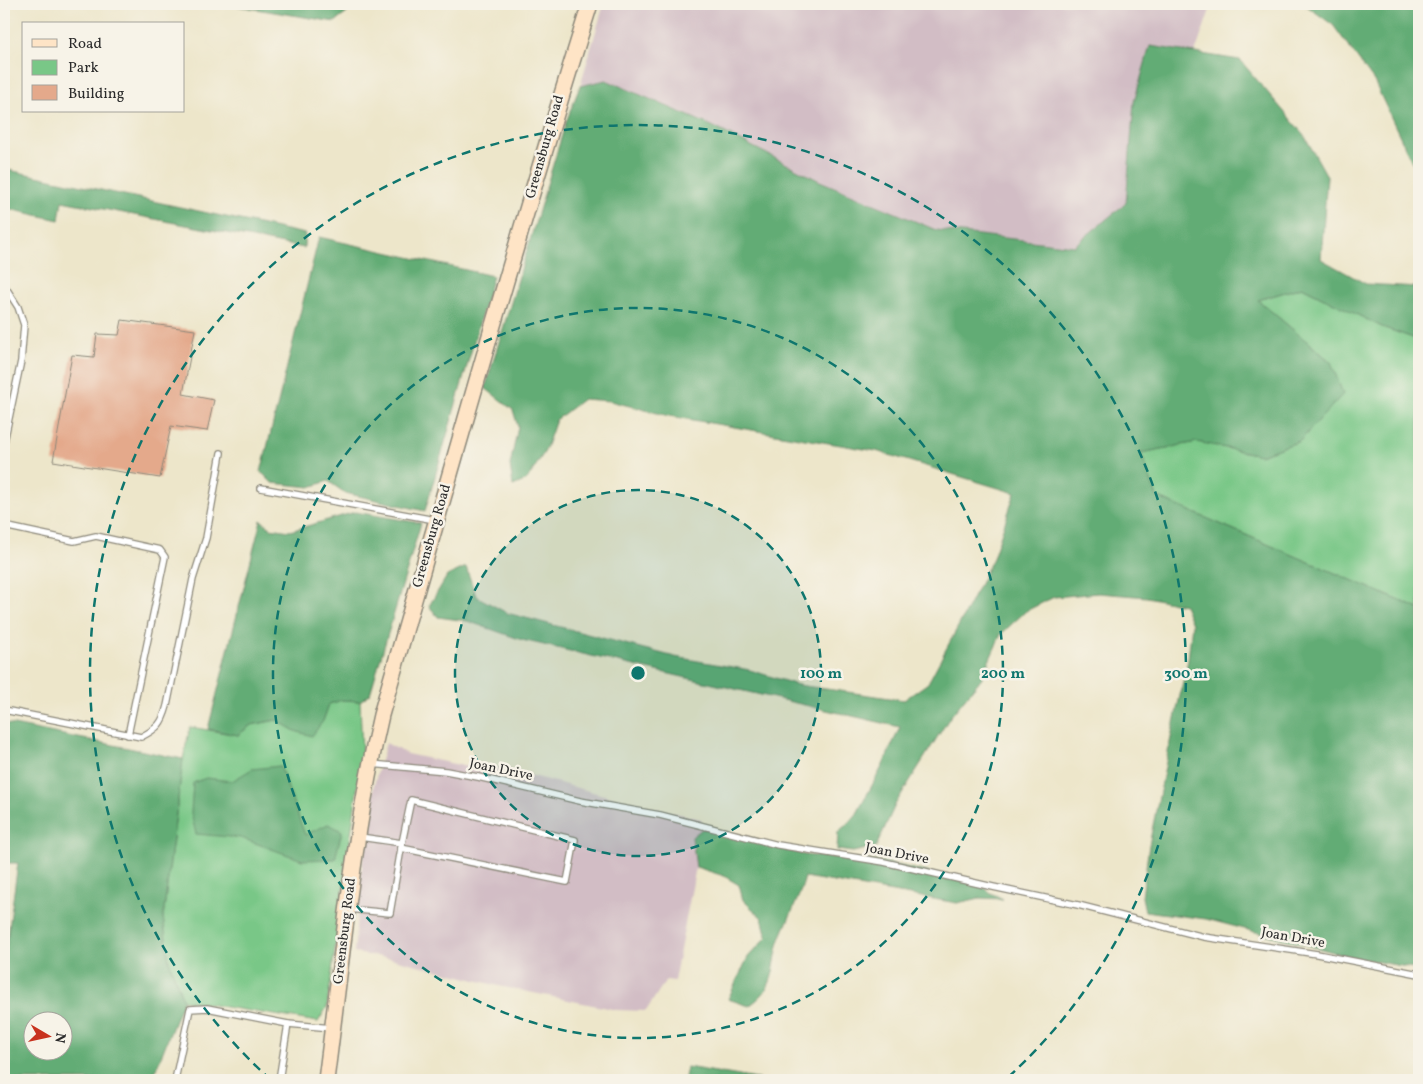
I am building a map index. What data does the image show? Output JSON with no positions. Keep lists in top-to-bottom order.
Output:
{
  "streets": {
    "main road": ["Greensburg Road"],
    "lane": ["Joan Drive"]
  },
  "crossings": [
    ["Greensburg Road", "Joan Drive"]
  ],
  "legend": ["Road", "Park", "Building"],
  "north": "right",
  "rings": ["100 m", "200 m", "300 m"]
}
